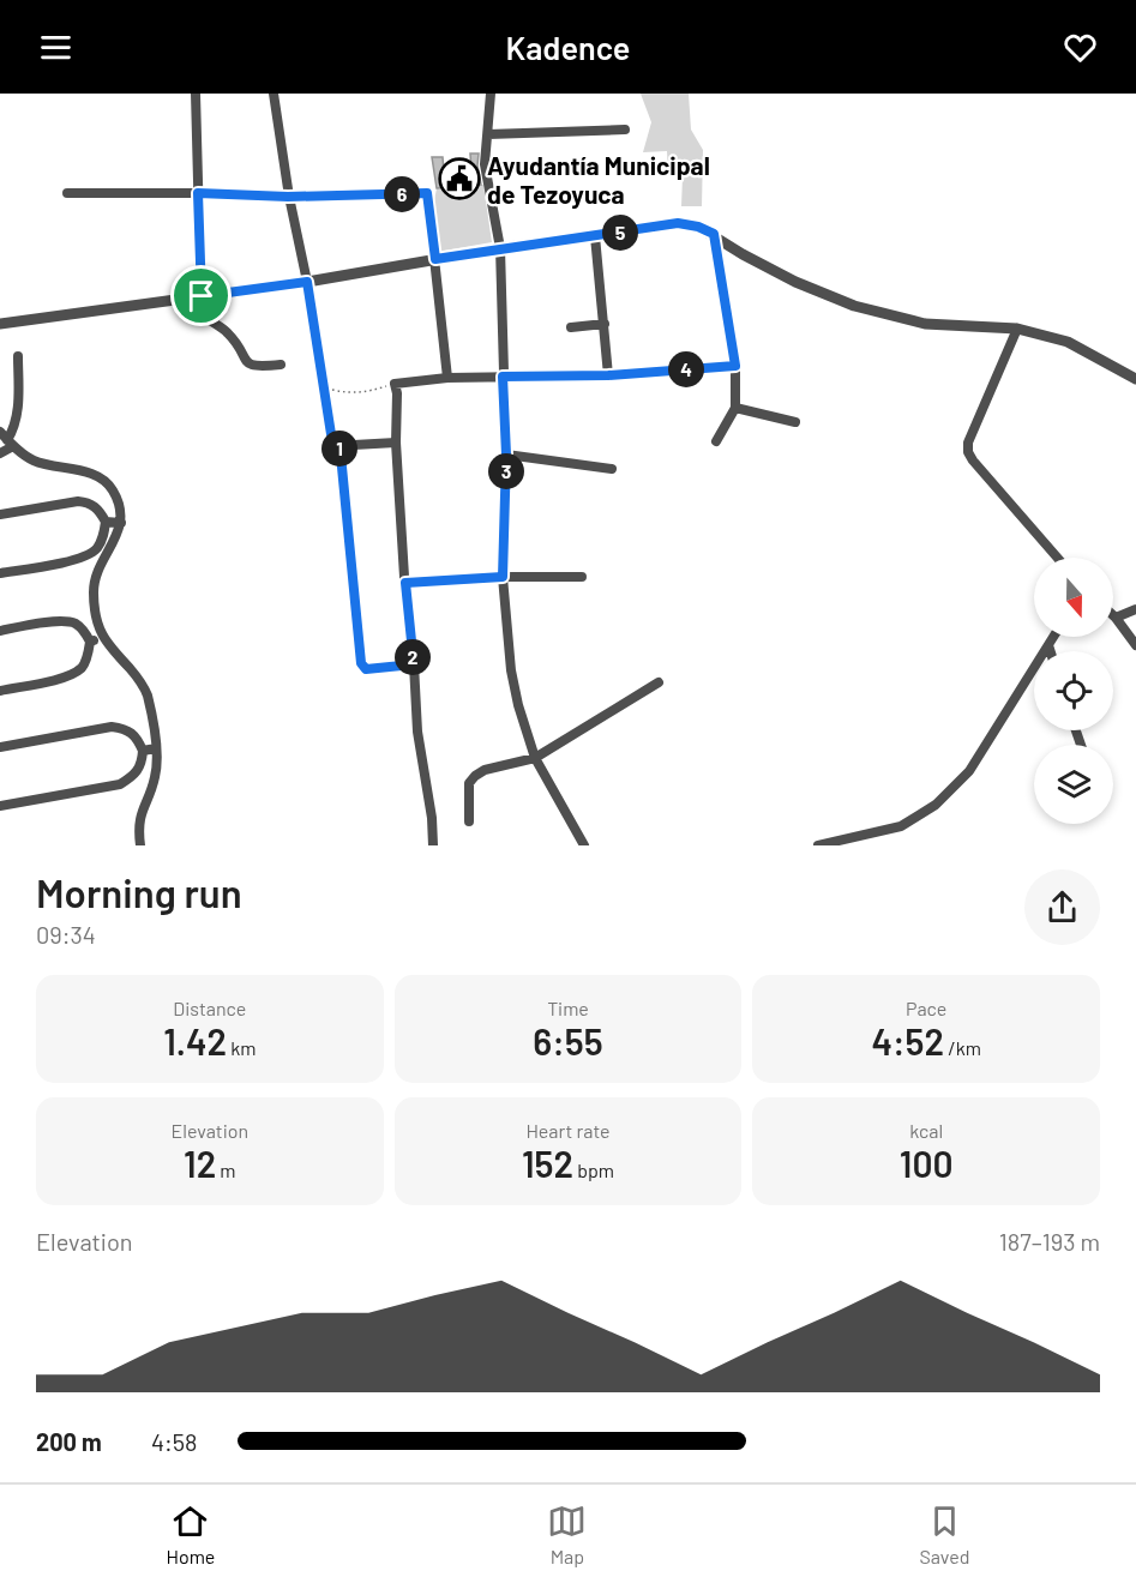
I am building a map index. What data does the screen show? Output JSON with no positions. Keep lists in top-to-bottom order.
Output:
{
  "places": {
    "public building": ["Ayudantía Municipal de Tezoyuca"]
  },
  "north": "bottom",
  "page": {
    "header": "Kadence",
    "pins": [
      "6",
      "5",
      "4",
      "1",
      "3",
      "2"
    ],
    "heading": ["Morning run", "09:34"],
    "stats": [
      ["Distance", "1.42 km"],
      ["Time", "6:55"],
      ["Pace", "4:52 /km"],
      ["Elevation", "12 m"],
      ["Heart rate", "152 bpm"],
      ["kcal", "100"]
    ],
    "chart": ["Elevation", "187–193 m"],
    "list": [
      {
        "name": "200 m",
        "note": "4:58"
      }
    ],
    "tabs": ["Home", "Map", "Saved"]
  }
}
